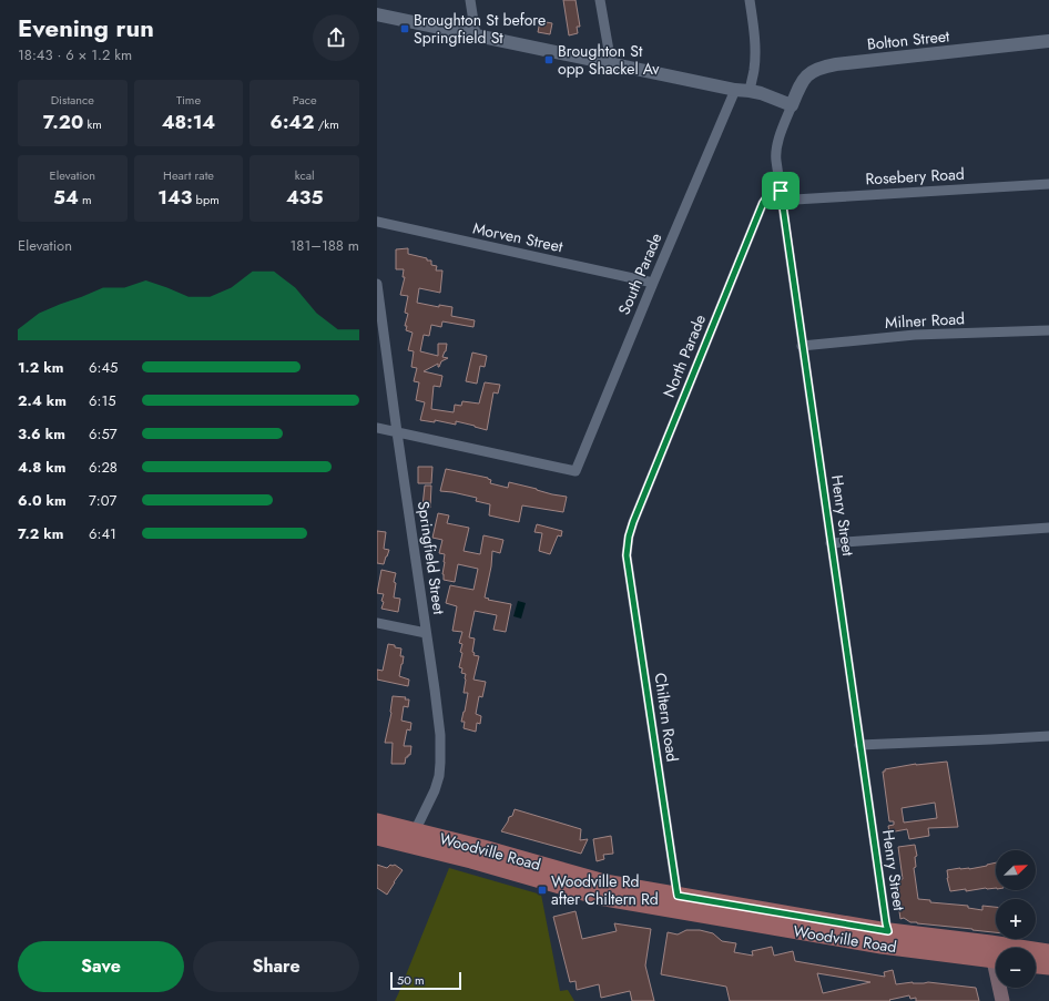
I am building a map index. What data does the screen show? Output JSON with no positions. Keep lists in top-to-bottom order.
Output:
{
  "streets": {
    "main road": ["Woodville Road"],
    "street": [
      "Bolton Street",
      "Rosebery Road",
      "Morven Street",
      "South Parade",
      "Milner Road",
      "North Parade",
      "Henry Street",
      "Springfield Street",
      "Chiltern Road"
    ]
  },
  "crossings": [
    ["Bolton Street", "Henry Street"],
    ["Rosebery Road", "North Parade"],
    ["Rosebery Road", "Henry Street"],
    ["Morven Street", "South Parade"],
    ["South Parade", "Springfield Street"],
    ["Milner Road", "Henry Street"],
    ["North Parade", "Henry Street"],
    ["North Parade", "Chiltern Road"],
    ["Henry Street", "Woodville Road"],
    ["Springfield Street", "Woodville Road"],
    ["Chiltern Road", "Woodville Road"]
  ],
  "places": {
    "transit": ["Broughton St before Springfield St", "Broughton St opp Shackel Av", "Woodville Rd after Chiltern Rd"]
  },
  "scale_bar": "50 m",
  "north": "top right",
  "page": {
    "heading": ["Evening run", "18:43 · 6 × 1.2 km"],
    "stats": [
      ["Distance", "7.20 km"],
      ["Time", "48:14"],
      ["Pace", "6:42 /km"],
      ["Elevation", "54 m"],
      ["Heart rate", "143 bpm"],
      ["kcal", "435"]
    ],
    "chart": ["Elevation", "181–188 m"],
    "list": [
      {
        "name": "1.2 km",
        "note": "6:45"
      },
      {
        "name": "2.4 km",
        "note": "6:15"
      },
      {
        "name": "3.6 km",
        "note": "6:57"
      },
      {
        "name": "4.8 km",
        "note": "6:28"
      },
      {
        "name": "6.0 km",
        "note": "7:07"
      },
      {
        "name": "7.2 km",
        "note": "6:41"
      }
    ],
    "map_buttons": ["+", "−"],
    "buttons": ["Save", "Share"],
    "scale": "50 m"
  }
}
